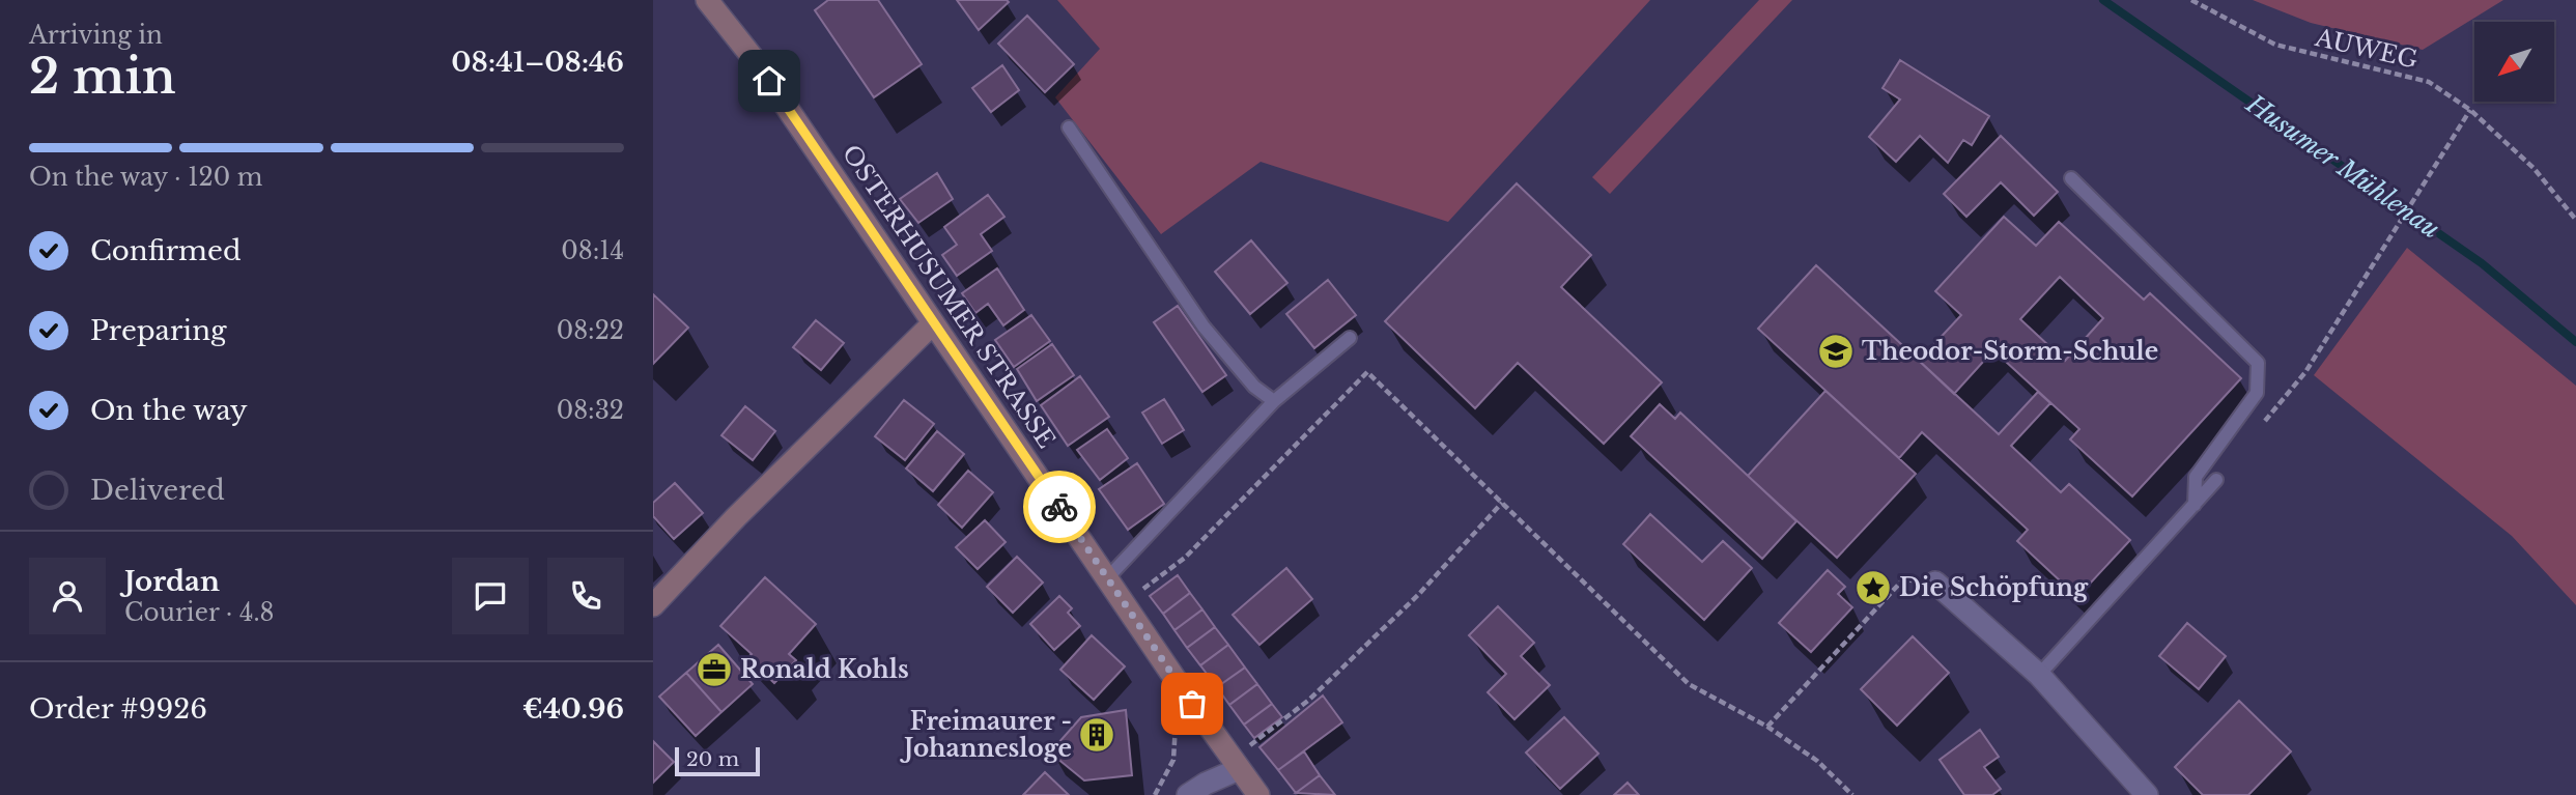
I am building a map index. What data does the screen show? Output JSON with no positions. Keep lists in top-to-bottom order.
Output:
{
  "streets": {
    "main road": ["OSTERHUSUMER STRASSE"],
    "path": ["AUWEG"]
  },
  "water": ["Husumer Mühlenau"],
  "places": {
    "school or university": ["Theodor-Storm-Schule"],
    "place": ["Die Schöpfung"],
    "office": ["Ronald Kohls"],
    "building": ["Freimaurer - Johannesloge"]
  },
  "scale_bar": "20 m",
  "north": "bottom left",
  "page": {
    "heading": ["2 min", "Arriving in", "08:41–08:46"],
    "panel": [
      "Jordan",
      "Courier · 4.8",
      "Order #9926",
      "€40.96"
    ],
    "bar": "On the way · 120 m",
    "list": [
      ["Confirmed", "08:14"],
      ["Preparing", "08:22"],
      ["On the way", "08:32"],
      "Delivered"
    ],
    "scale": "20 m"
  }
}
